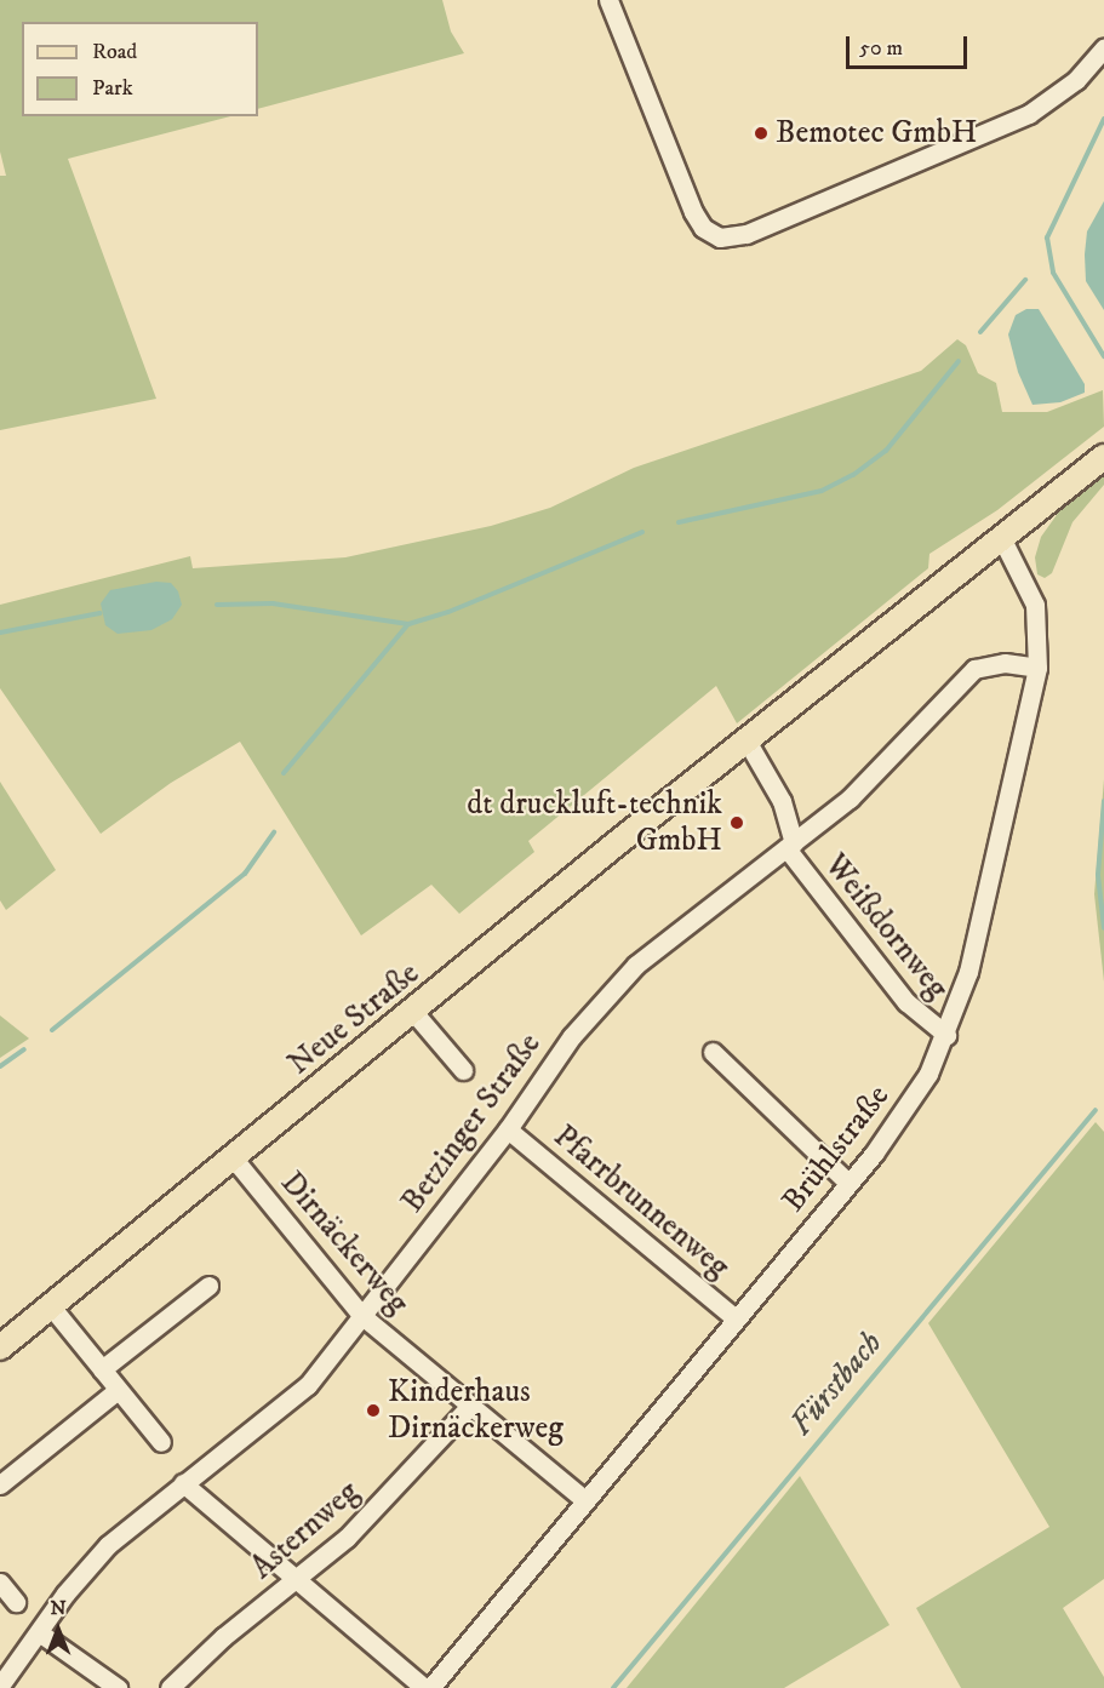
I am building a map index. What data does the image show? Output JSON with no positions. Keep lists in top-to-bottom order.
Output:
{
  "streets": {
    "main road": ["Neue Straße"],
    "street": [
      "Weißdornweg",
      "Betzinger Straße",
      "Brühlstraße",
      "Pfarrbrunnenweg",
      "Dirnäckerweg",
      "Asternweg"
    ]
  },
  "crossings": [
    ["Weißdornweg", "Neue Straße"],
    ["Weißdornweg", "Betzinger Straße"],
    ["Weißdornweg", "Brühlstraße"],
    ["Neue Straße", "Brühlstraße"],
    ["Neue Straße", "Dirnäckerweg"],
    ["Betzinger Straße", "Brühlstraße"],
    ["Betzinger Straße", "Pfarrbrunnenweg"],
    ["Betzinger Straße", "Dirnäckerweg"],
    ["Brühlstraße", "Pfarrbrunnenweg"],
    ["Brühlstraße", "Dirnäckerweg"],
    ["Dirnäckerweg", "Asternweg"]
  ],
  "water": ["Fürstbach"],
  "places": ["Bemotec GmbH", "dt druckluft-technik GmbH", "Kinderhaus Dirnäckerweg"],
  "legend": ["Road", "Park"],
  "scale_bar": "50 m",
  "north": "top"
}
